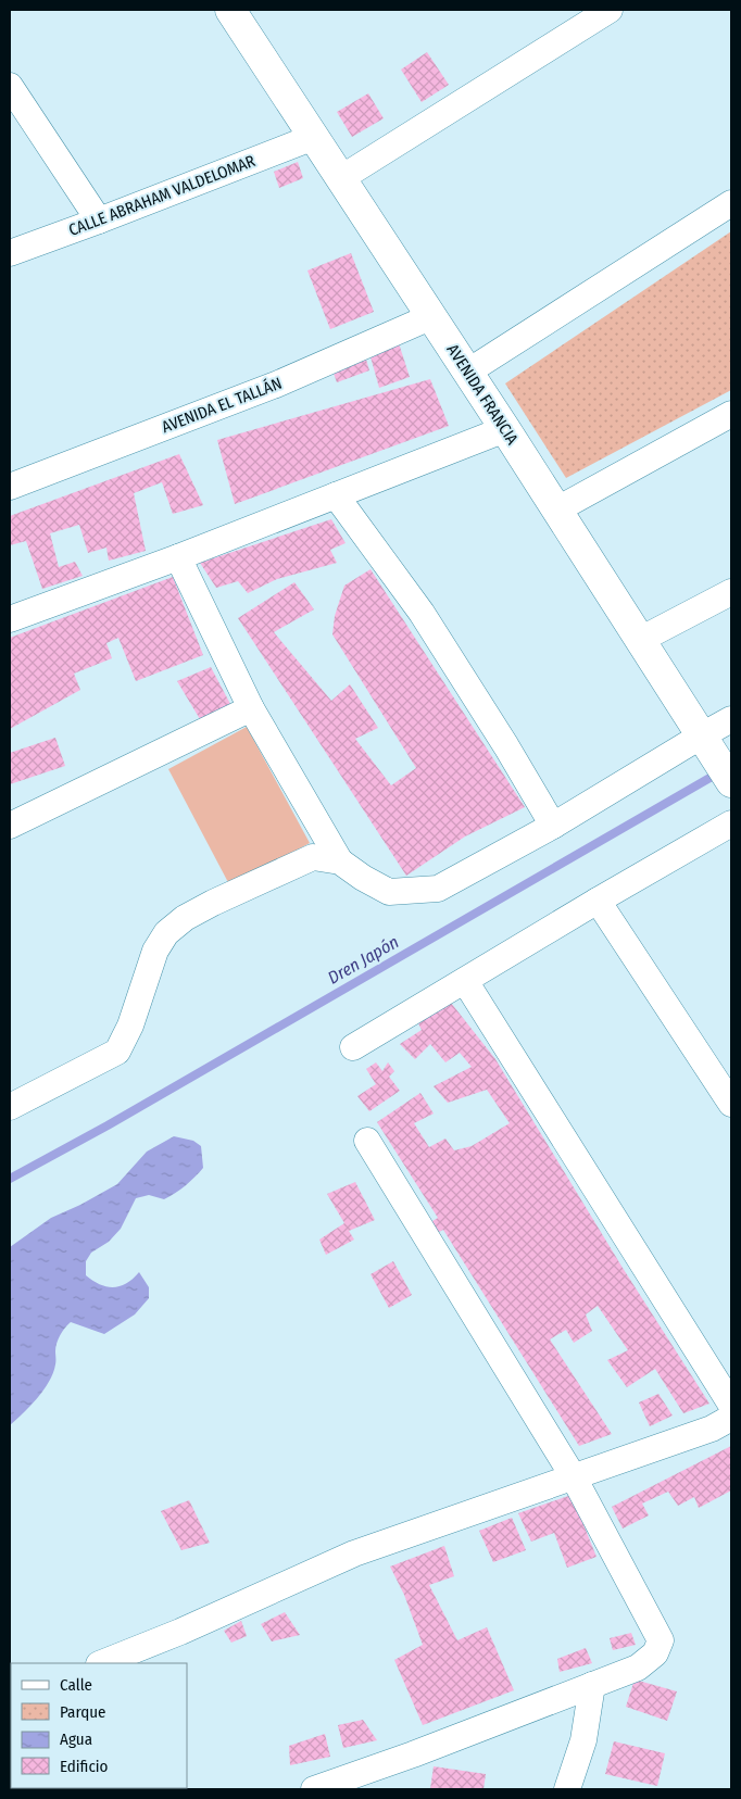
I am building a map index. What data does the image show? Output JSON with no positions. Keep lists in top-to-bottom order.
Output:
{
  "streets": {
    "street": ["CALLE ABRAHAM VALDELOMAR", "AVENIDA FRANCIA", "AVENIDA EL TALLÁN"]
  },
  "crossings": [
    ["CALLE ABRAHAM VALDELOMAR", "AVENIDA FRANCIA"],
    ["AVENIDA FRANCIA", "AVENIDA EL TALLÁN"]
  ],
  "water": ["Dren Japón"],
  "legend": [
    "Calle",
    "Parque",
    "Agua",
    "Edificio"
  ]
}
